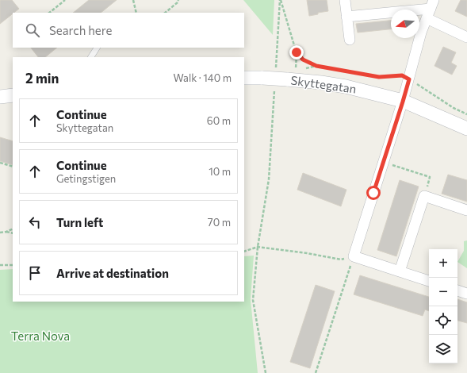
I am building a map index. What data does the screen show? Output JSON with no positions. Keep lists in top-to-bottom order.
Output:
{
  "streets": {
    "street": ["Skyttegatan"]
  },
  "parks": ["Terra Nova"],
  "north": "left",
  "page": {
    "search": "Search here",
    "heading": ["2 min", "Walk · 140 m"],
    "list": [
      ["Continue", "Skyttegatan", "60 m"],
      ["Continue", "Getingstigen", "10 m"],
      ["Turn left", "70 m"],
      "Arrive at destination"
    ],
    "map_buttons": ["+", "−"]
  }
}
